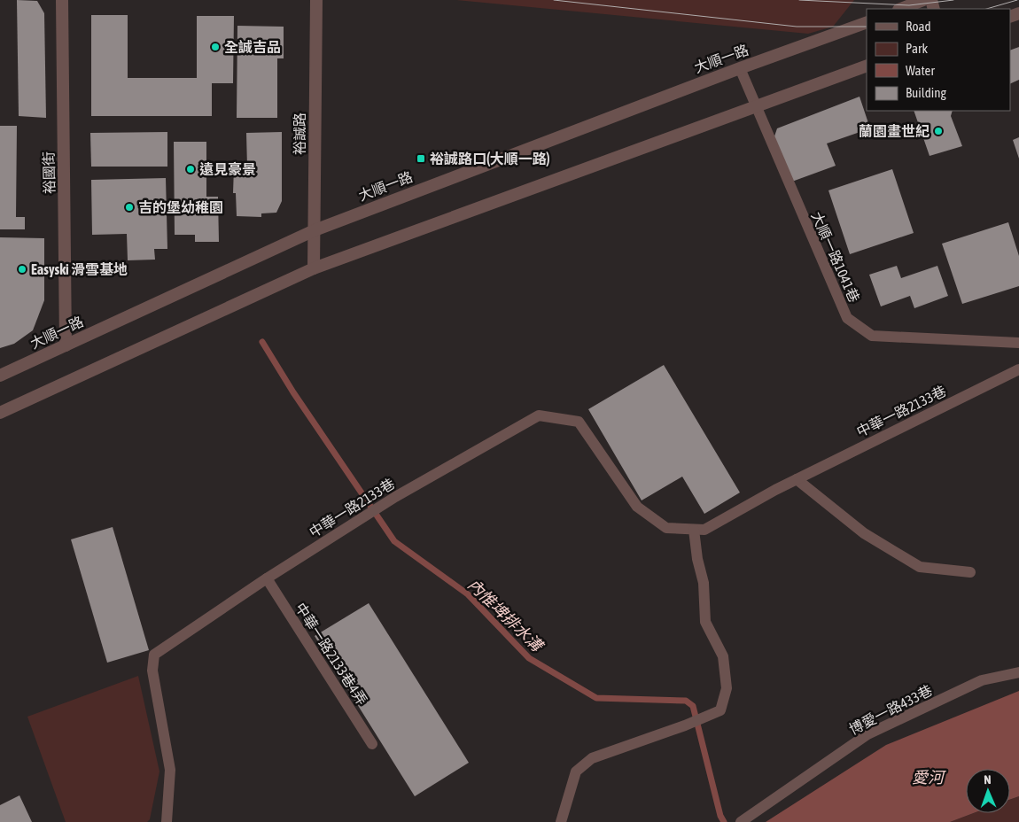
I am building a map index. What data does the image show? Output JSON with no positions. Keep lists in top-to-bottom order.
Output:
{
  "streets": {
    "street": ["大順一路", "裕誠路", "裕國街"],
    "lane": [
      "大順一路1041巷",
      "中華一路2133巷",
      "中華一路2133巷4弄",
      "博愛一路433巷"
    ]
  },
  "crossings": [
    ["大順一路", "裕誠路"],
    ["大順一路", "裕國街"],
    ["大順一路", "大順一路1041巷"],
    ["中華一路2133巷", "中華一路2133巷4弄"]
  ],
  "water": ["內惟埤排水溝", "愛河"],
  "places": {
    "other": [
      "全誠吉品",
      "蘭園畫世紀",
      "遠見豪景",
      "吉的堡幼稚園",
      "Easyski 滑雪基地"
    ],
    "transit": ["裕誠路口(大順一路)"]
  },
  "legend": [
    "Road",
    "Park",
    "Water",
    "Building"
  ],
  "north": "top"
}
